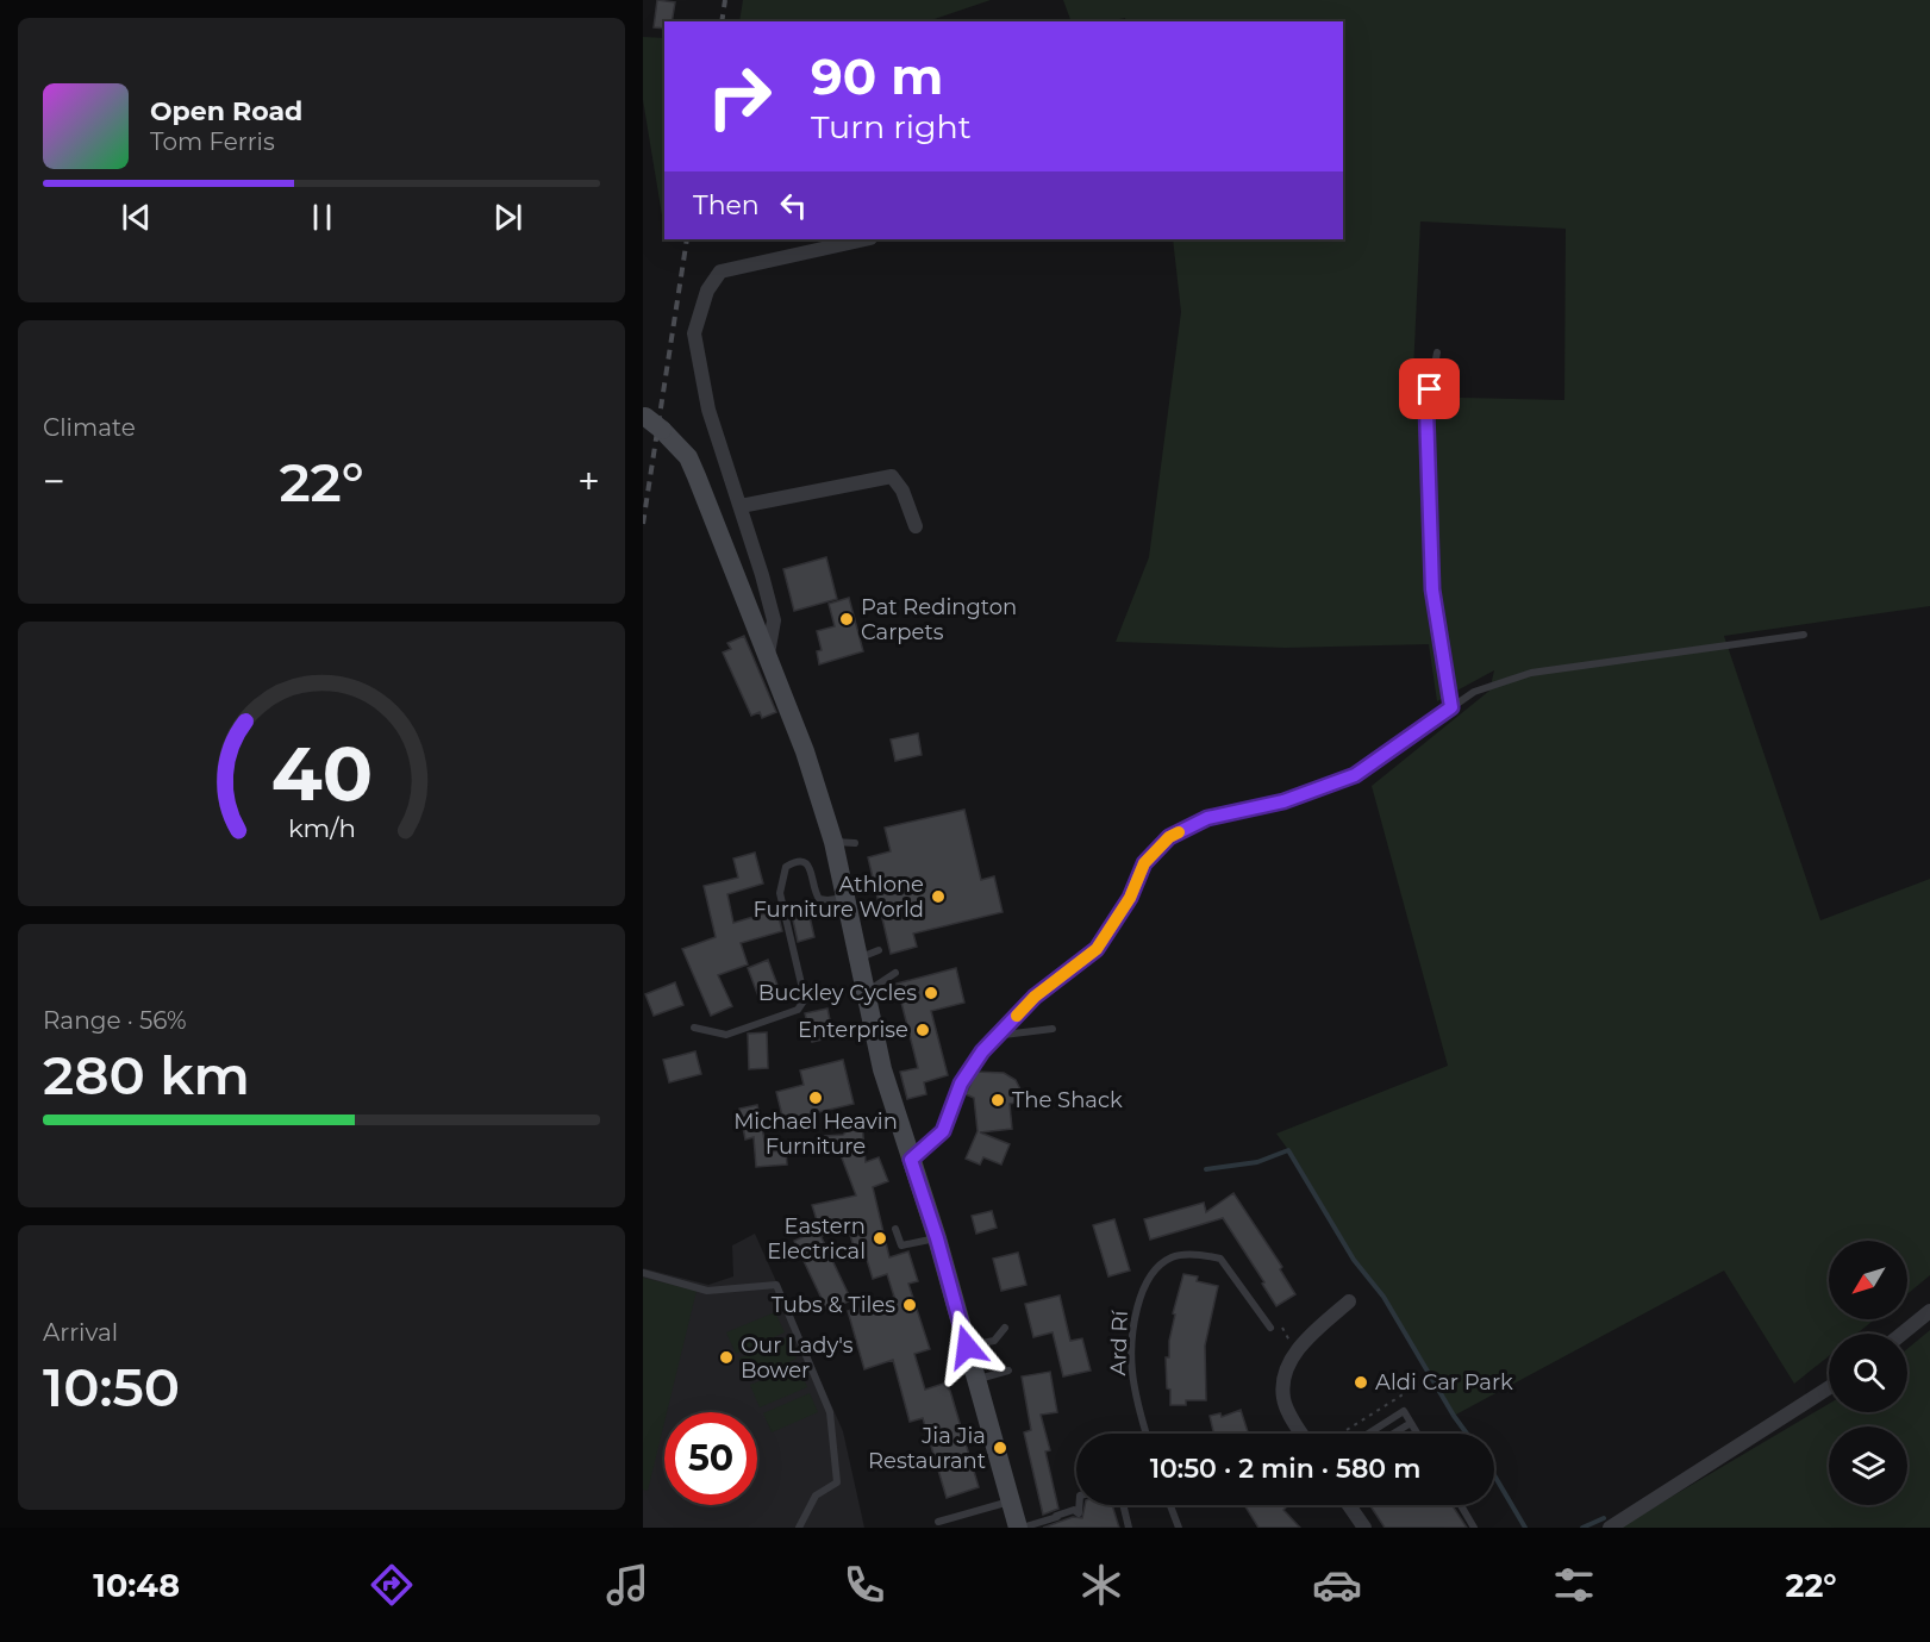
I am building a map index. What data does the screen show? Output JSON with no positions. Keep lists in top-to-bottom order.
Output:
{
  "streets": {
    "lane": ["Ard Rí"]
  },
  "places": [
    "Pat Redington Carpets",
    "Athlone Furniture World",
    "Buckley Cycles",
    "Enterprise",
    "Michael Heavin Furniture",
    "The Shack",
    "Eastern Electrical",
    "Tubs & Tiles",
    "Our Lady's Bower",
    "Aldi Car Park",
    "Jia Jia Restaurant"
  ],
  "north": "bottom left",
  "page": {
    "turn": ["90 m", "Turn right"],
    "song": ["Open Road", "Tom Ferris"],
    "then": "Then",
    "tile": [
      "Climate",
      ["Range · 56%", "280 km"],
      ["Arrival", "10:50"]
    ],
    "heat": ["−", "22°", "+"],
    "limit": "50",
    "trip": "10:50 · 2 min · 580 m",
    "tabs": ["10:48", "22°"],
    "gauge": ["40", "km/h"]
  }
}
